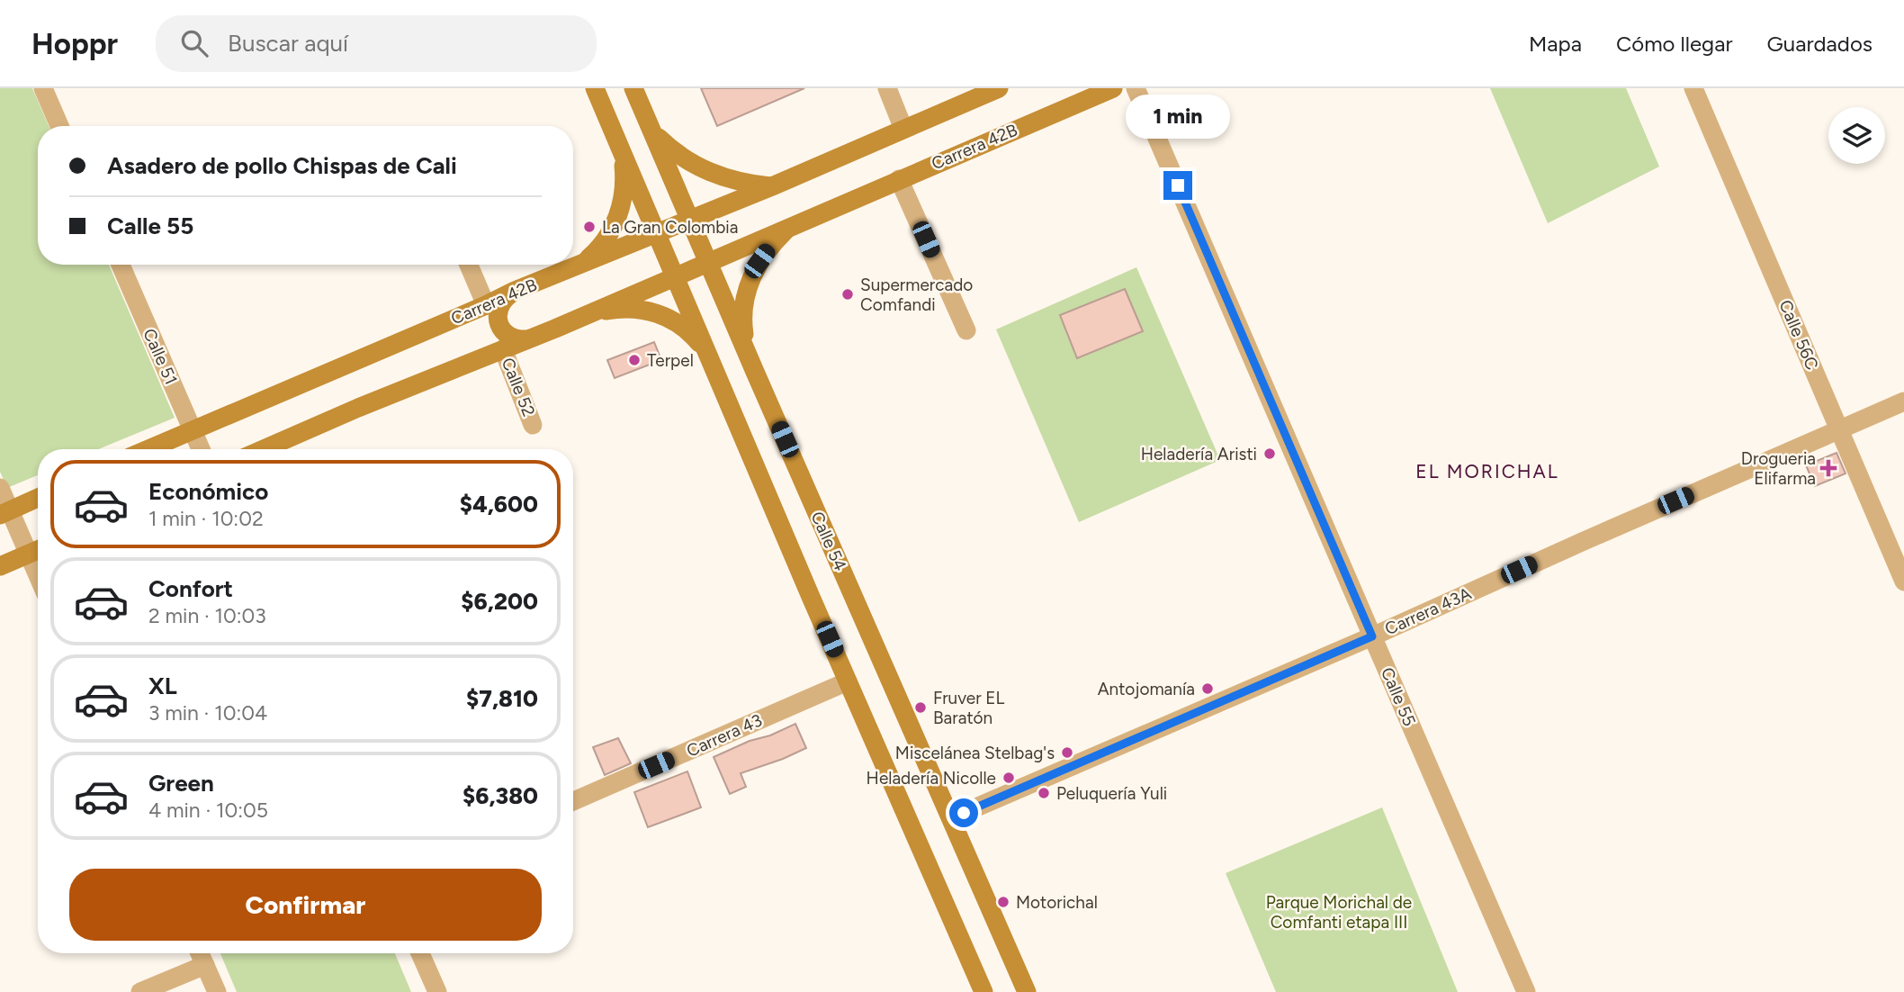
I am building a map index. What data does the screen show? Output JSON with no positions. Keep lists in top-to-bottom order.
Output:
{
  "streets": {
    "main road": ["Carrera 42B", "Calle 54"],
    "street": [
      "Calle 56C",
      "Calle 51",
      "Calle 52",
      "Carrera 43A",
      "Calle 55",
      "Carrera 43"
    ]
  },
  "crossings": [
    ["Carrera 42B", "Calle 51"],
    ["Carrera 42B", "Calle 52"],
    ["Carrera 42B", "Calle 54"],
    ["Calle 56C", "Carrera 43A"],
    ["Calle 54", "Carrera 43A"],
    ["Carrera 43A", "Calle 55"]
  ],
  "districts": ["EL MORICHAL"],
  "parks": ["Parque Morichal de Comfanti etapa III"],
  "places": {
    "other": [
      "La Gran Colombia",
      "Supermercado Comfandi",
      "Terpel",
      "Heladería Aristi",
      "Antojomanía",
      "Fruver EL Baratón",
      "Miscelánea Stelbag's",
      "Heladería Nicolle",
      "Peluquería Yuli",
      "Motorichal"
    ],
    "health": ["Drogueria Elifarma"]
  },
  "page": {
    "header": "Hoppr",
    "search": "Buscar aquí",
    "nav": ["Mapa", "Cómo llegar", "Guardados"],
    "bubble": "1 min",
    "banner": ["Asadero de pollo Chispas de Cali", "Calle 55"],
    "list": [
      {
        "name": "Económico",
        "note": "1 min · 10:02",
        "value": "$4,600"
      },
      {
        "name": "Confort",
        "note": "2 min · 10:03",
        "value": "$6,200"
      },
      {
        "name": "XL",
        "note": "3 min · 10:04",
        "value": "$7,810"
      },
      {
        "name": "Green",
        "note": "4 min · 10:05",
        "value": "$6,380"
      }
    ],
    "buttons": "Confirmar"
  }
}
